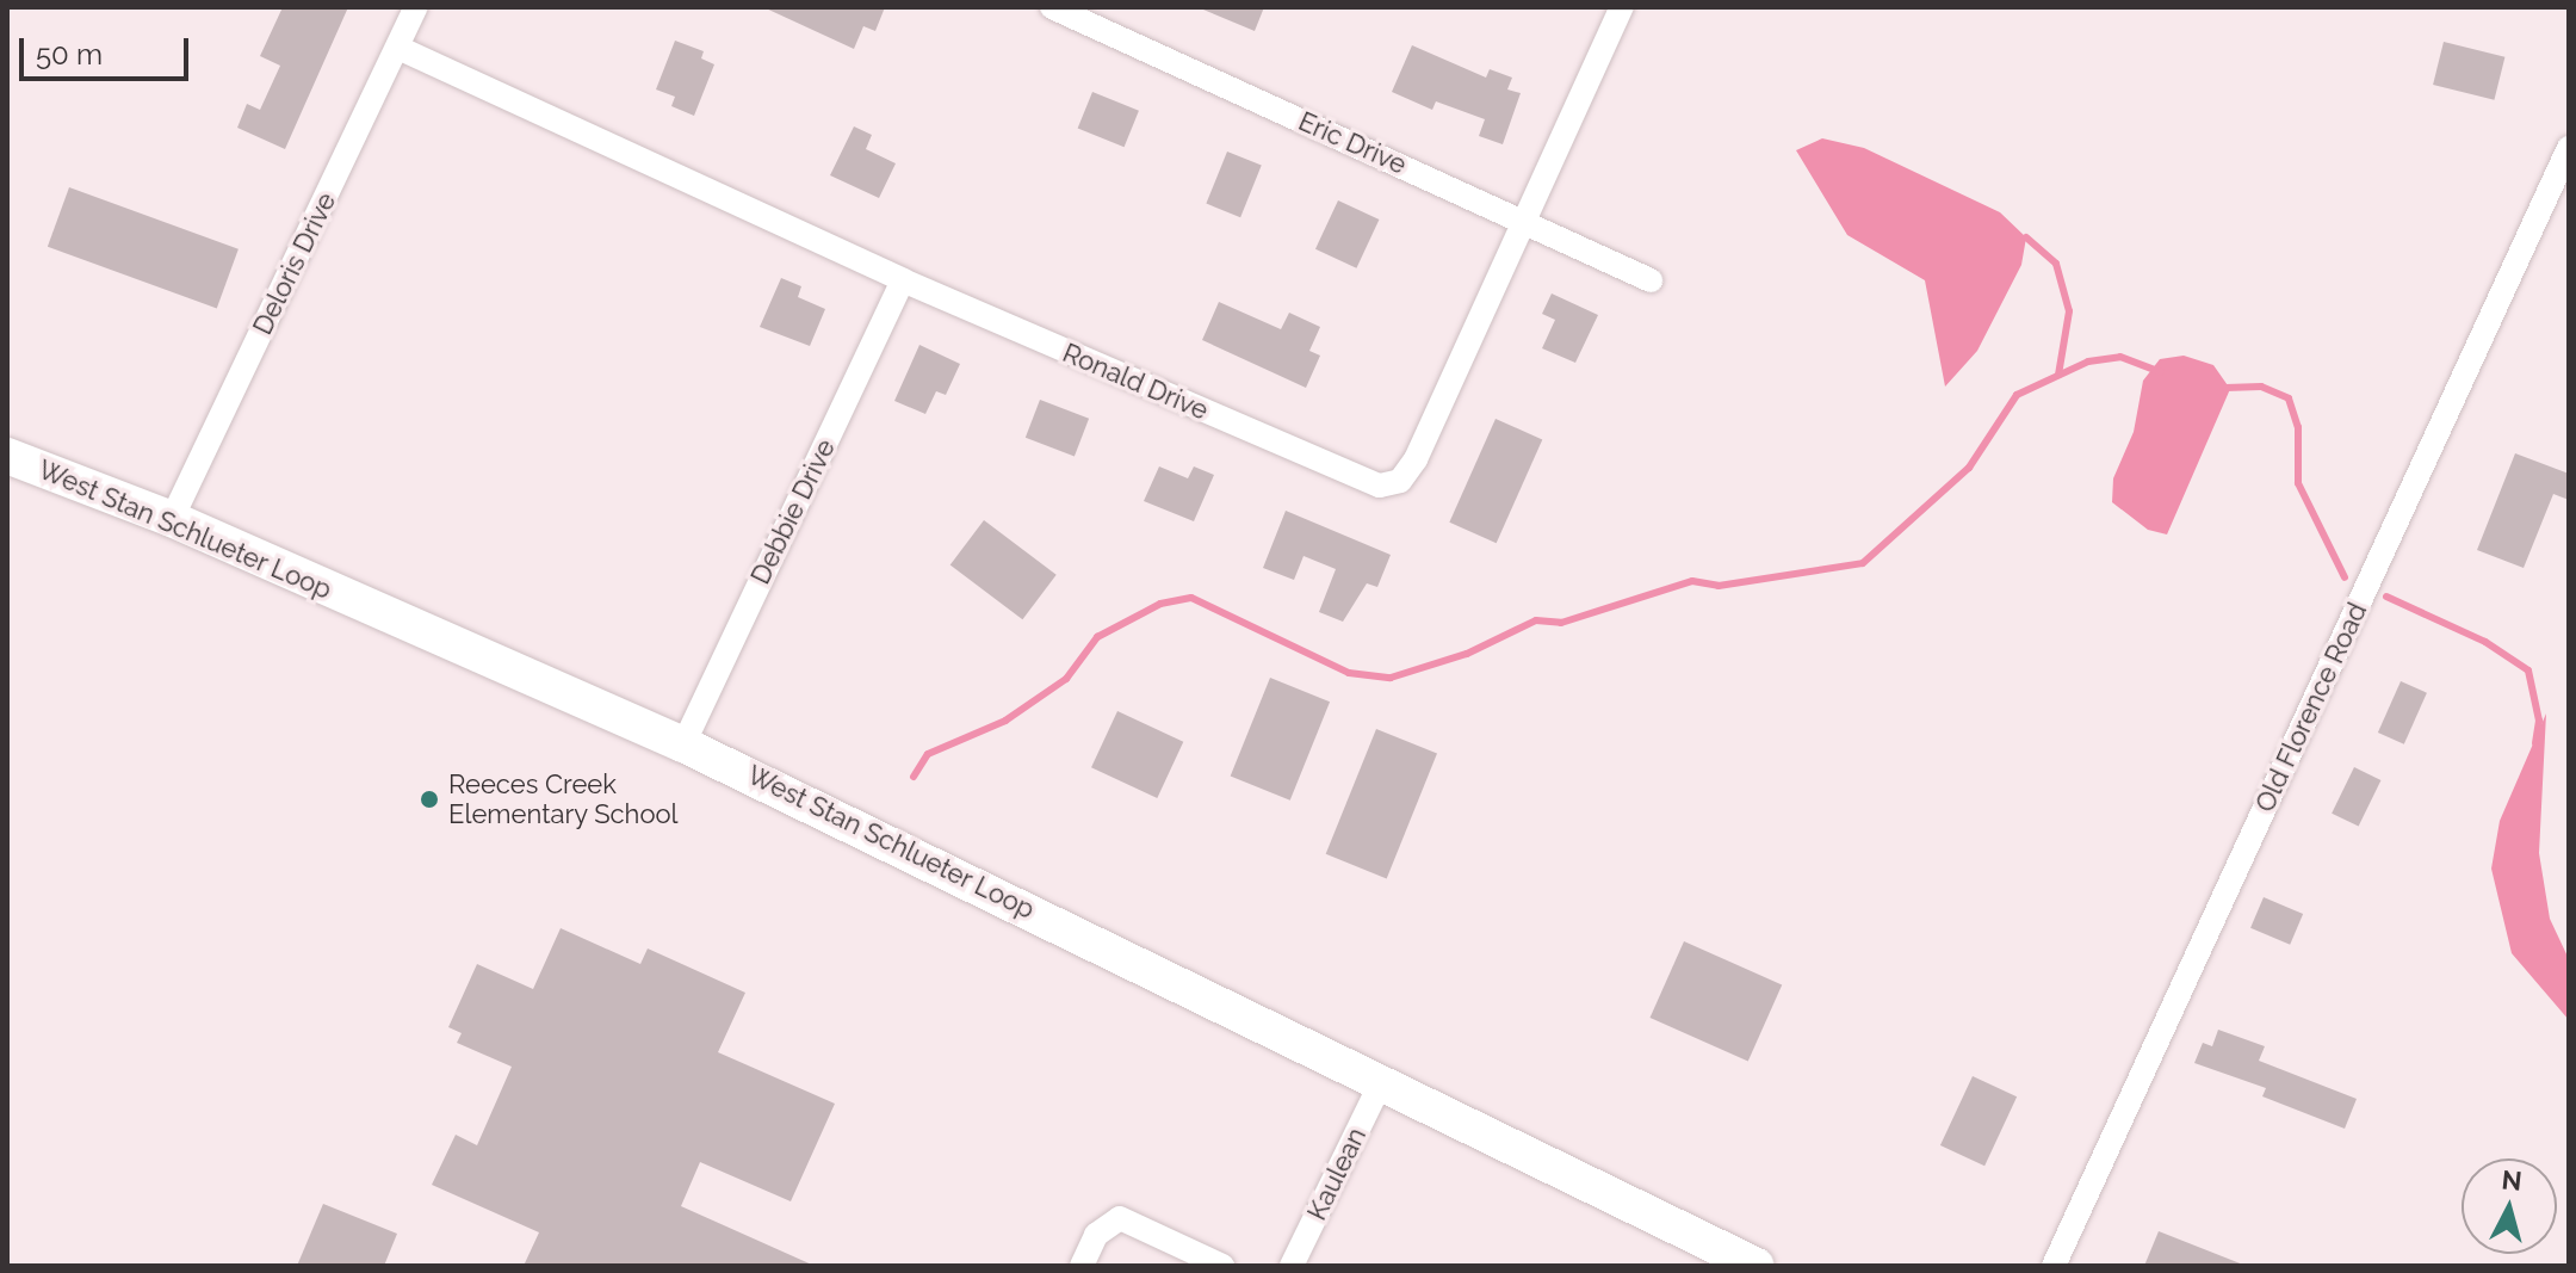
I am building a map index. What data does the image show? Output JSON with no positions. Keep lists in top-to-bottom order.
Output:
{
  "streets": {
    "main road": ["West Stan Schlueter Loop"],
    "street": [
      "Eric Drive",
      "Deloris Drive",
      "Ronald Drive",
      "Debbie Drive",
      "Old Florence Road",
      "Kaulean"
    ]
  },
  "crossings": [
    ["Eric Drive", "Ronald Drive"],
    ["Deloris Drive", "Ronald Drive"],
    ["Deloris Drive", "West Stan Schlueter Loop"],
    ["Ronald Drive", "Debbie Drive"],
    ["Debbie Drive", "West Stan Schlueter Loop"],
    ["West Stan Schlueter Loop", "Kaulean"]
  ],
  "places": ["Reeces Creek Elementary School"],
  "scale_bar": "50 m",
  "north": "top"
}
